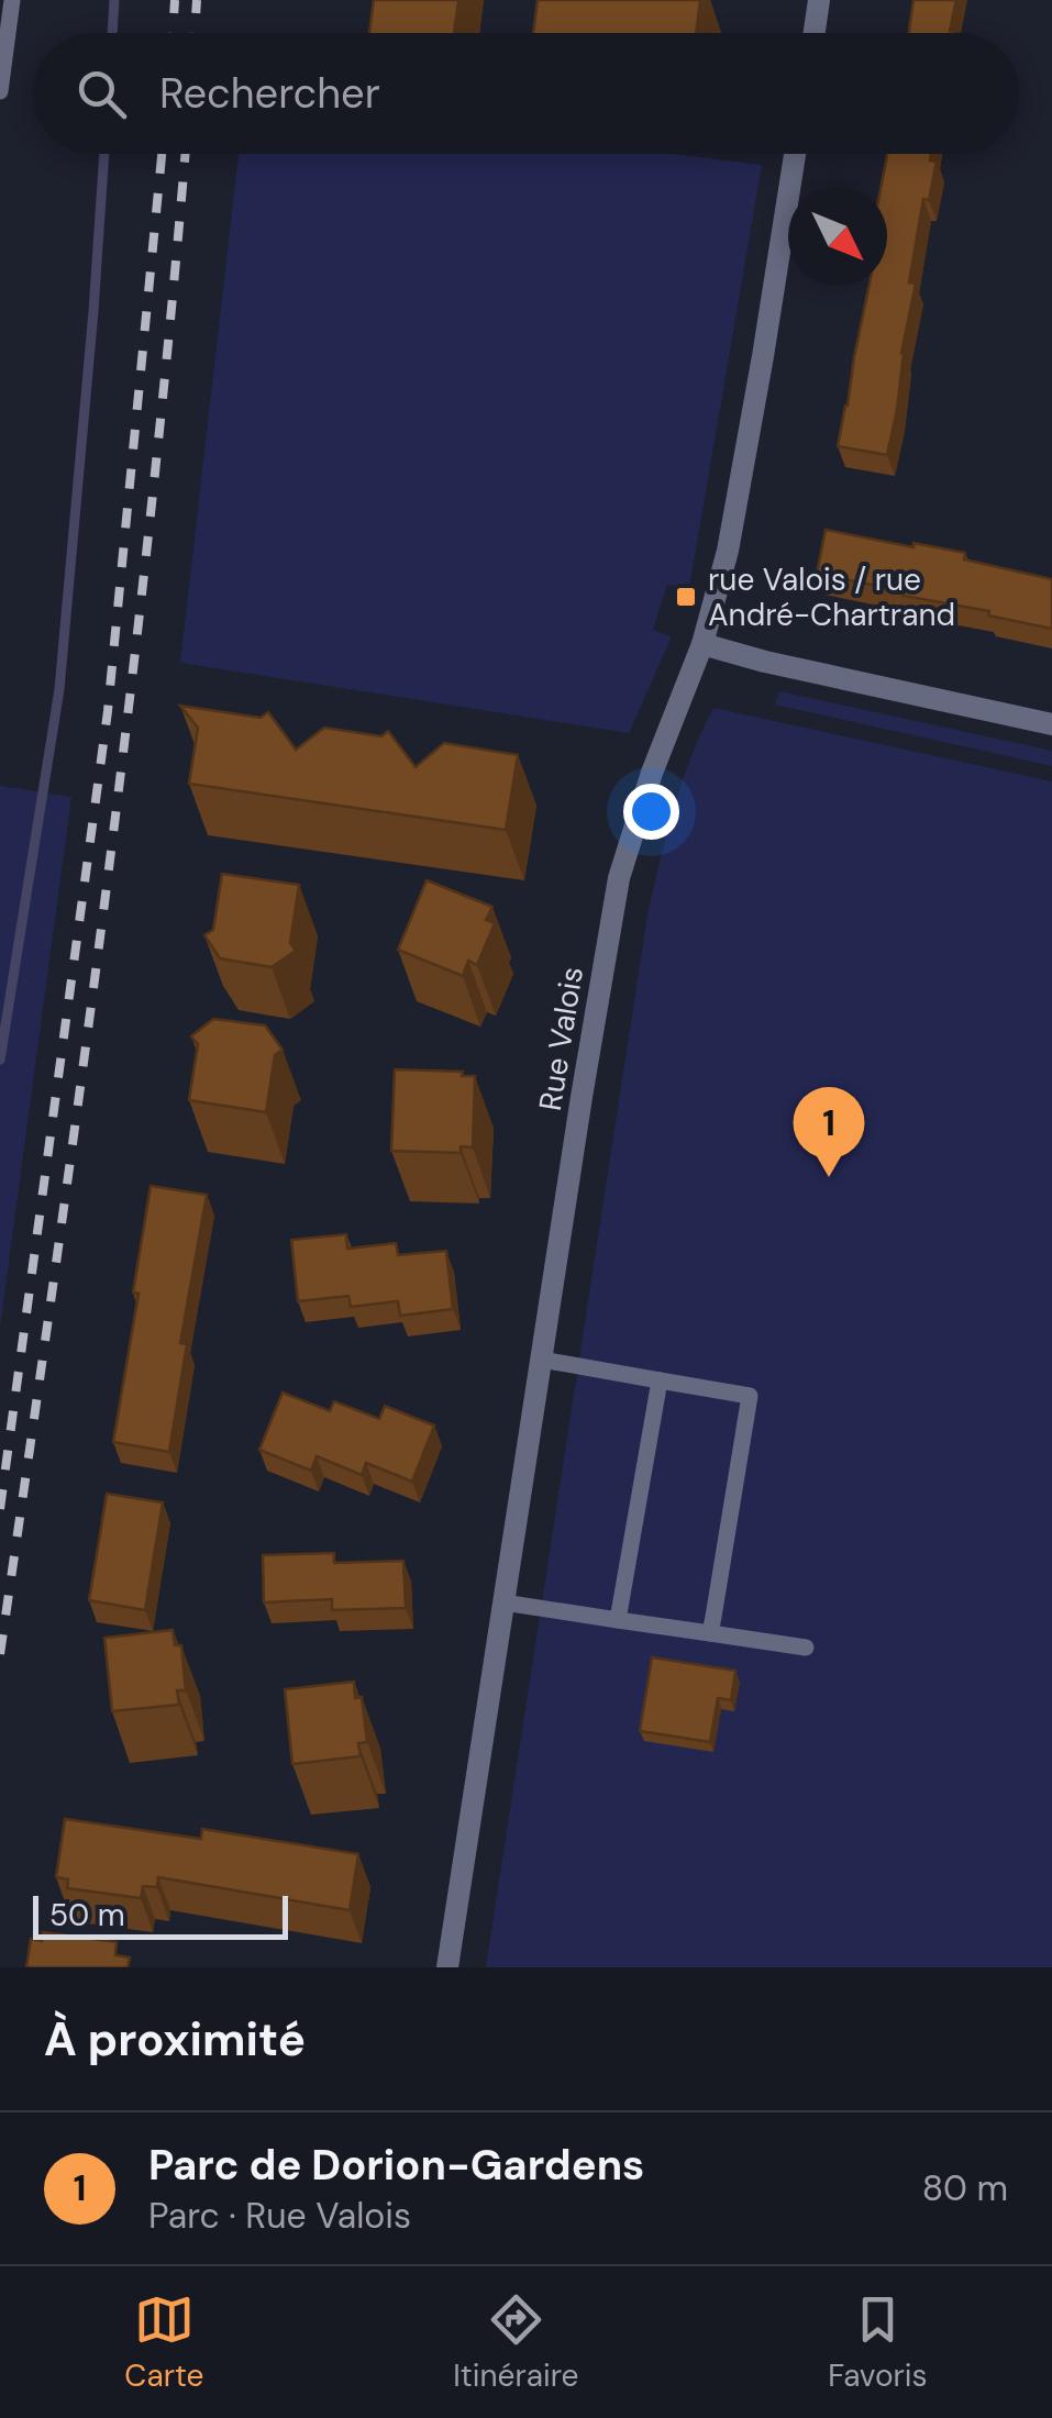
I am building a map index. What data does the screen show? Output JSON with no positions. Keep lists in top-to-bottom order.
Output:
{
  "streets": {
    "street": ["Rue Valois"]
  },
  "places": {
    "transit": ["rue Valois / rue André-Chartrand"]
  },
  "scale_bar": "50 m",
  "north": "bottom right",
  "page": {
    "search": "Rechercher",
    "pins": "1",
    "scale": "50 m",
    "heading": "À proximité",
    "list": [
      {
        "mark": "1",
        "name": "Parc de Dorion-Gardens",
        "note": "Parc · Rue Valois",
        "value": "80 m"
      }
    ],
    "nav": ["Carte", "Itinéraire", "Favoris"]
  }
}
